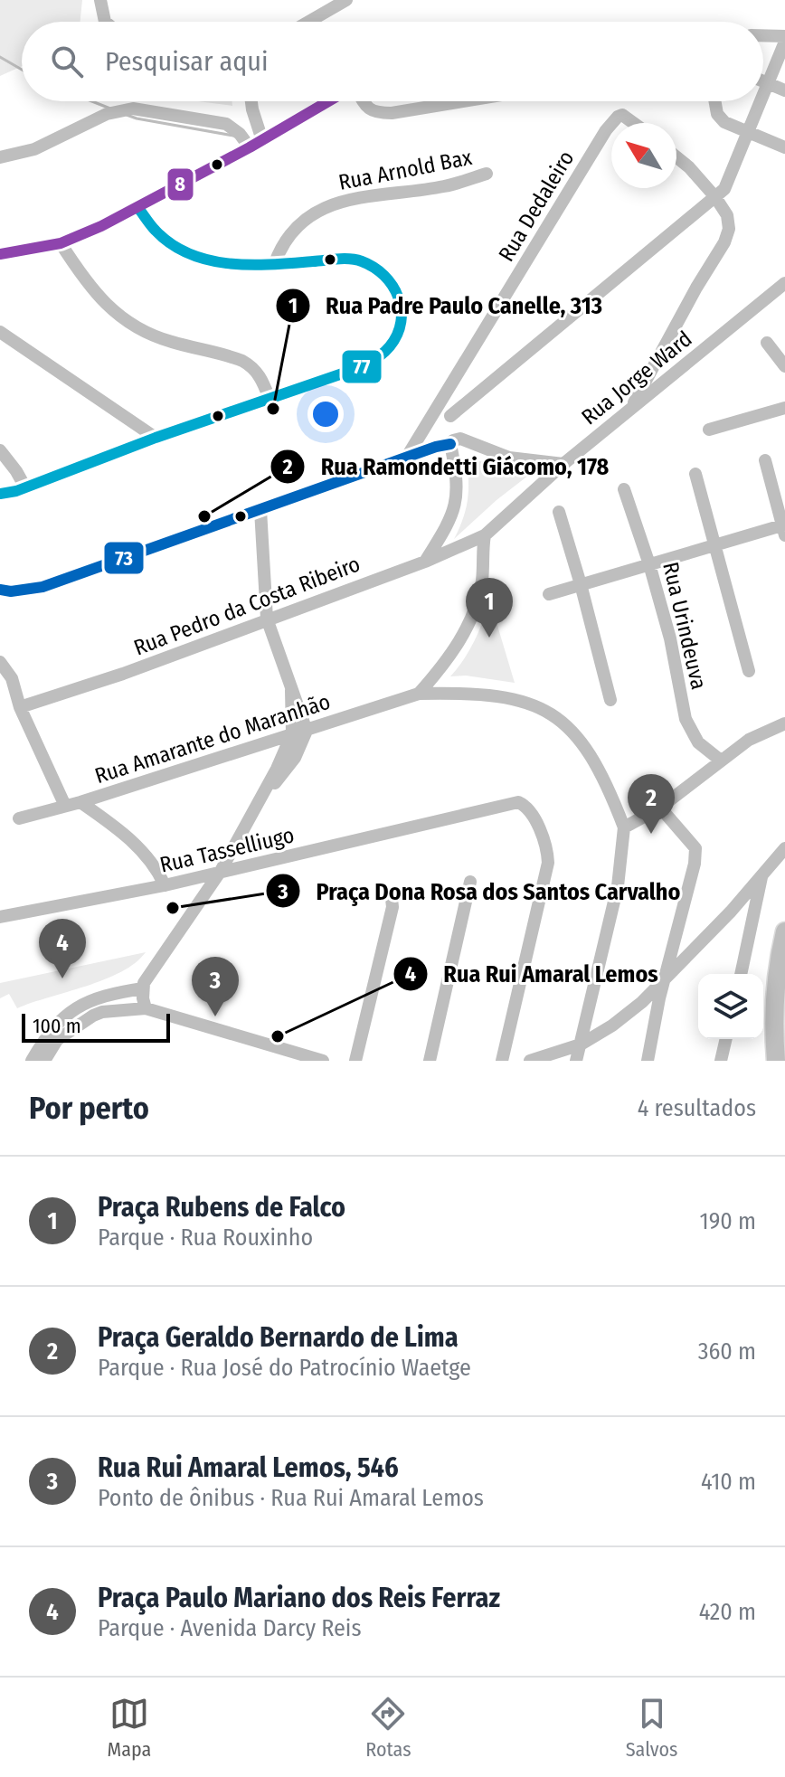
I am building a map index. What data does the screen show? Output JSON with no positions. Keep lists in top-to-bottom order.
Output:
{
  "streets": {
    "street": [
      "Rua Arnold Bax",
      "Rua Dedaleiro",
      "Rua Jorge Ward",
      "Rua Pedro da Costa Ribeiro",
      "Rua Urindeuva",
      "Rua Amarante do Maranhão",
      "Rua Tasselliugo"
    ]
  },
  "crossings": [
    ["Rua Jorge Ward", "Rua Pedro da Costa Ribeiro"]
  ],
  "places": [
    "Rua Padre Paulo Canelle, 313",
    "Rua Ramondetti Giácomo, 178",
    "Praça Dona Rosa dos Santos Carvalho",
    "Rua Rui Amaral Lemos"
  ],
  "lines": ["transit line 8", "transit line 77", "transit line 73"],
  "scale_bar": "100 m",
  "north": "top left",
  "page": {
    "search": "Pesquisar aqui",
    "pins": [
      "1",
      "2",
      "4",
      "3"
    ],
    "scale": "100 m",
    "heading": ["Por perto", "4 resultados"],
    "list": [
      {
        "mark": "1",
        "name": "Praça Rubens de Falco",
        "note": "Parque · Rua Rouxinho",
        "value": "190 m"
      },
      {
        "mark": "2",
        "name": "Praça Geraldo Bernardo de Lima",
        "note": "Parque · Rua José do Patrocínio Waetge",
        "value": "360 m"
      },
      {
        "mark": "3",
        "name": "Rua Rui Amaral Lemos, 546",
        "note": "Ponto de ônibus · Rua Rui Amaral Lemos",
        "value": "410 m"
      },
      {
        "mark": "4",
        "name": "Praça Paulo Mariano dos Reis Ferraz",
        "note": "Parque · Avenida Darcy Reis",
        "value": "420 m"
      }
    ],
    "nav": ["Mapa", "Rotas", "Salvos"]
  }
}
